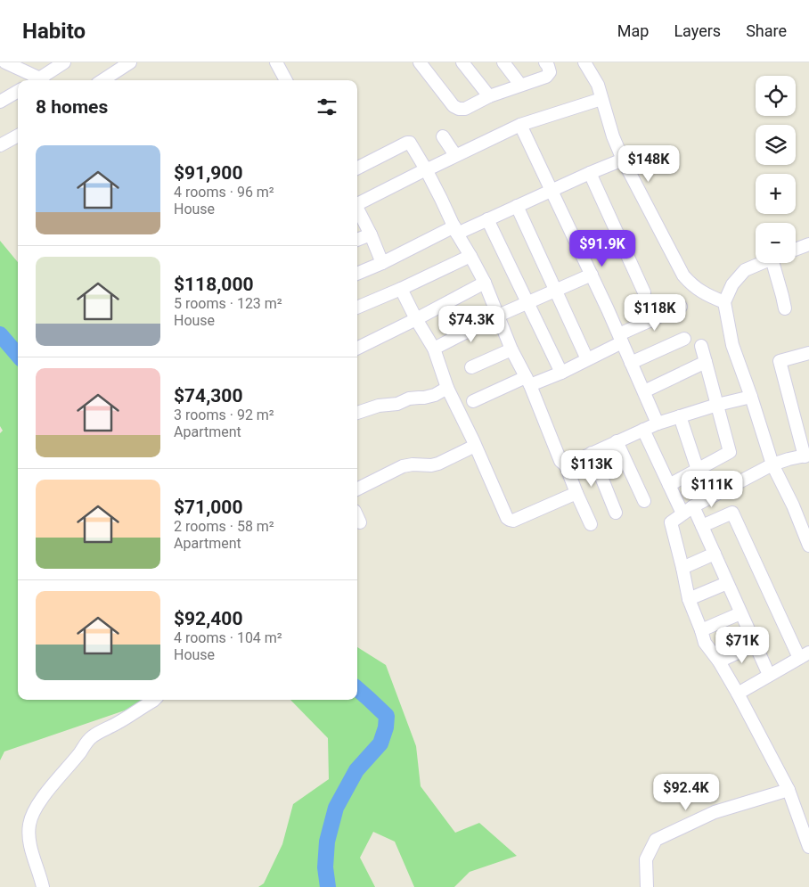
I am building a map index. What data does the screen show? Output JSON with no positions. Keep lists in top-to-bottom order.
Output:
{
  "page": {
    "header": "Habito",
    "nav": ["Map", "Layers", "Share"],
    "map_buttons": ["+", "−"],
    "heading": "8 homes",
    "list": [
      {
        "name": "$91,900",
        "note": "4 rooms · 96 m² · House"
      },
      {
        "name": "$118,000",
        "note": "5 rooms · 123 m² · House"
      },
      {
        "name": "$74,300",
        "note": "3 rooms · 92 m² · Apartment"
      },
      {
        "name": "$71,000",
        "note": "2 rooms · 58 m² · Apartment"
      },
      {
        "name": "$92,400",
        "note": "4 rooms · 104 m² · House"
      }
    ],
    "price": [
      "$148K",
      "$91.9K",
      "$118K",
      "$74.3K",
      "$113K",
      "$111K",
      "$71K",
      "$92.4K"
    ]
  }
}
